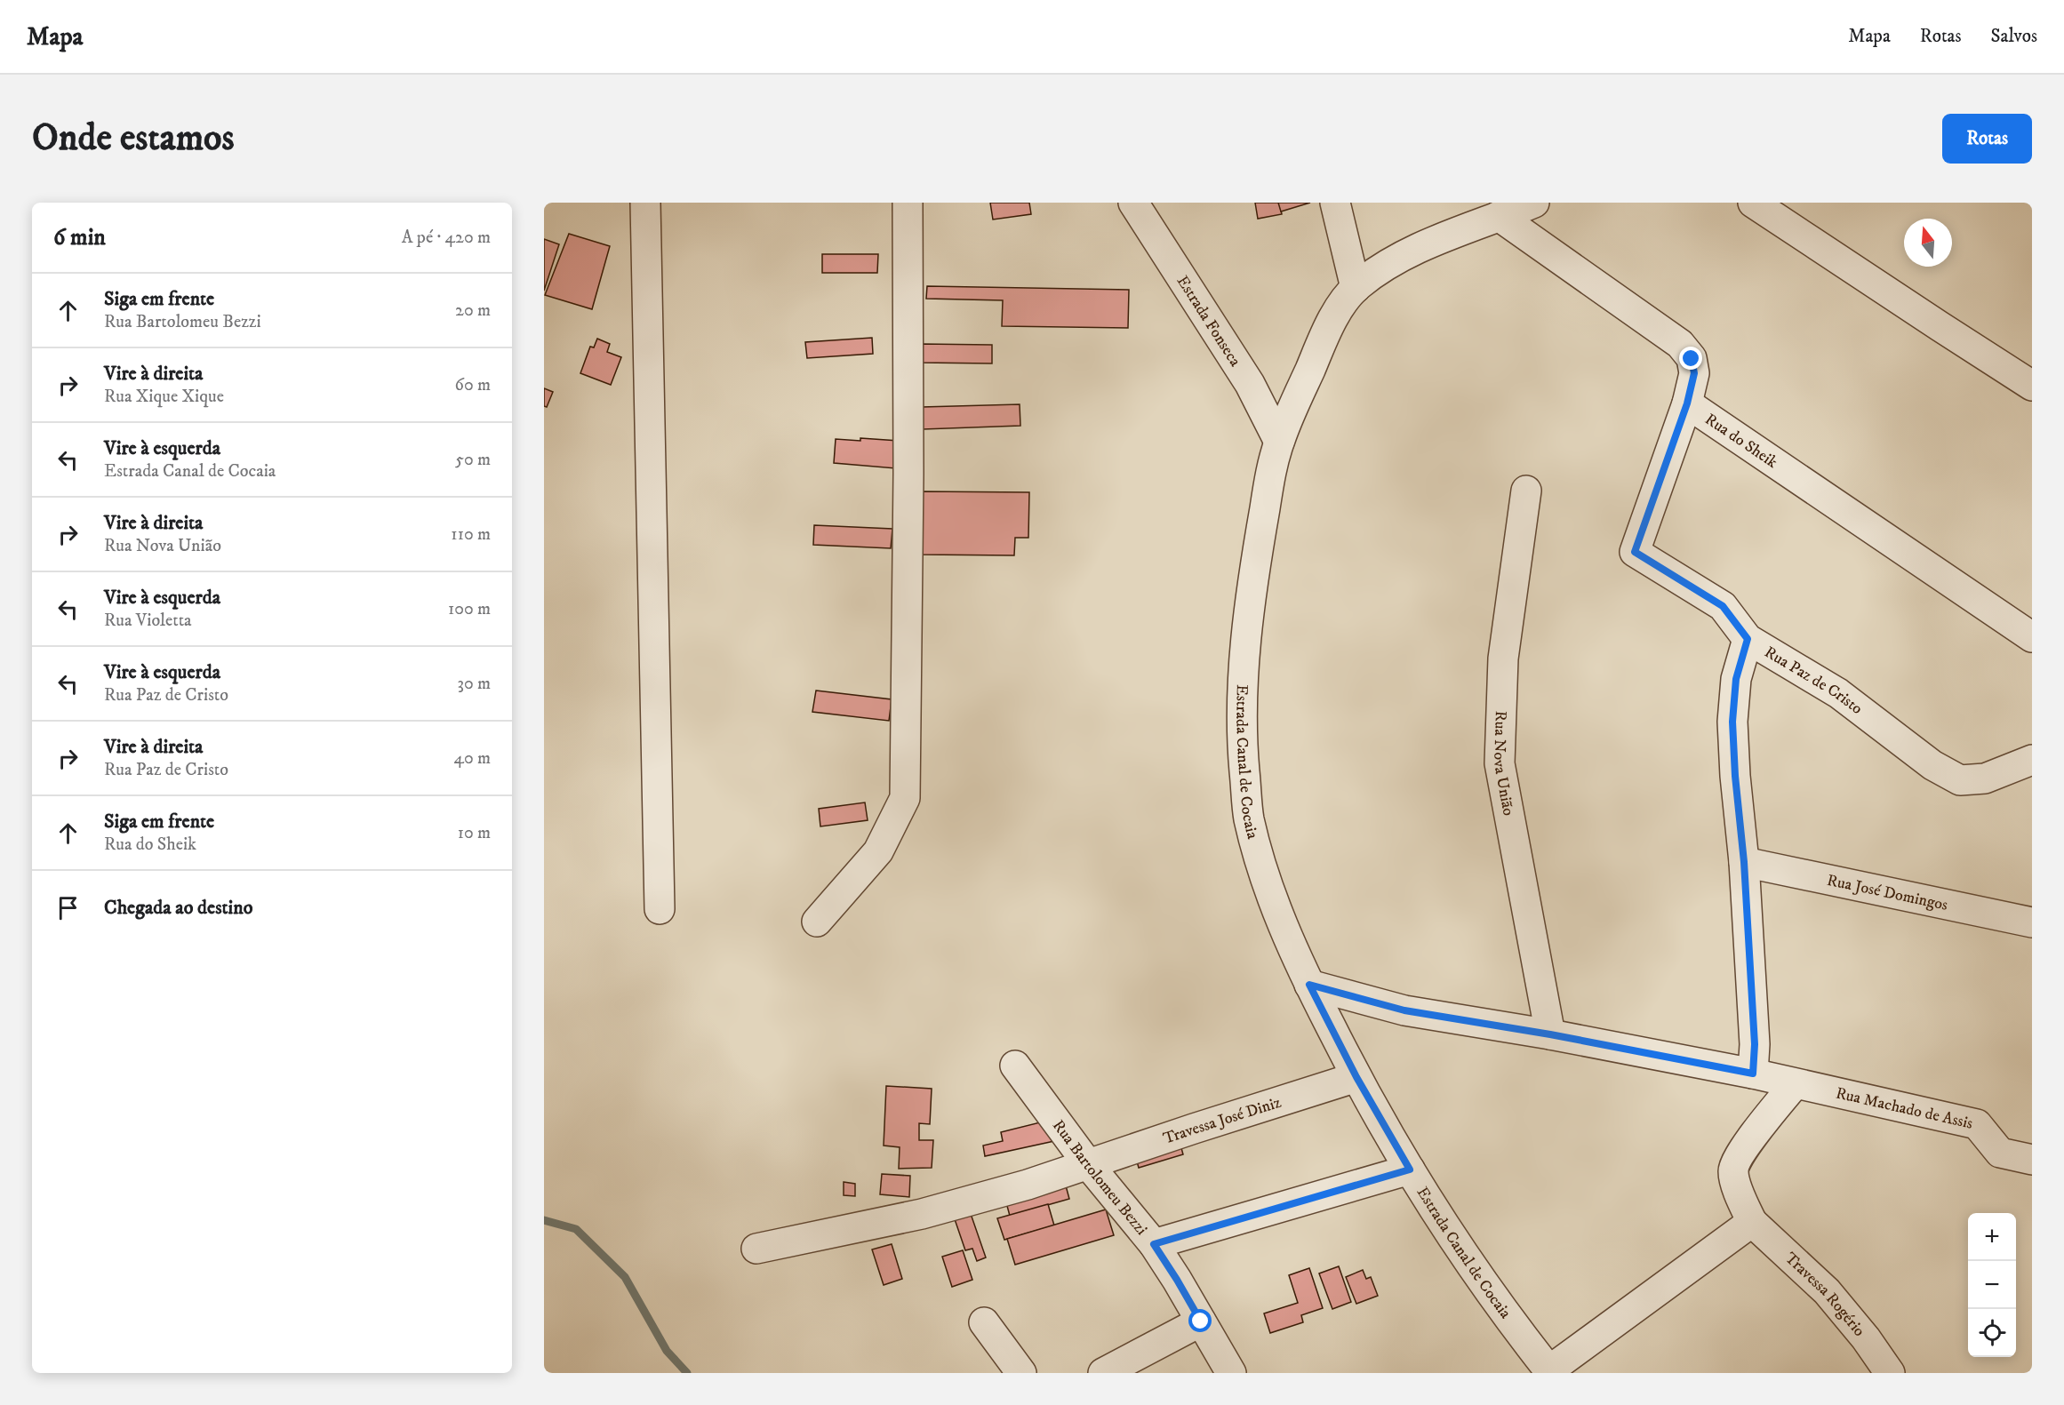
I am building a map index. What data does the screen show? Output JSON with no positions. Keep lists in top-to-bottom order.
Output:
{
  "streets": {
    "street": [
      "Estrada Fonseca",
      "Rua do Sheik",
      "Rua Paz de Cristo",
      "Estrada Canal de Cocaia",
      "Rua Nova União",
      "Rua José Domingos",
      "Rua Machado de Assis",
      "Travessa José Diniz",
      "Rua Bartolomeu Bezzi",
      "Travessa Rogério"
    ]
  },
  "crossings": [
    ["Estrada Fonseca", "Estrada Canal de Cocaia"],
    ["Rua do Sheik", "Rua Paz de Cristo"],
    ["Rua do Sheik", "Estrada Canal de Cocaia"],
    ["Estrada Canal de Cocaia", "Travessa José Diniz"],
    ["Travessa José Diniz", "Rua Bartolomeu Bezzi"]
  ],
  "north": "top",
  "page": {
    "header": "Mapa",
    "nav": ["Mapa", "Rotas", "Salvos"],
    "buttons": "Rotas",
    "title": "Onde estamos",
    "heading": ["6 min", "A pé · 420 m"],
    "list": [
      ["Siga em frente", "Rua Bartolomeu Bezzi", "20 m"],
      ["Vire à direita", "Rua Xique Xique", "60 m"],
      ["Vire à esquerda", "Estrada Canal de Cocaia", "50 m"],
      ["Vire à direita", "Rua Nova União", "110 m"],
      ["Vire à esquerda", "Rua Violetta", "100 m"],
      ["Vire à esquerda", "Rua Paz de Cristo", "30 m"],
      ["Vire à direita", "Rua Paz de Cristo", "40 m"],
      ["Siga em frente", "Rua do Sheik", "10 m"],
      "Chegada ao destino"
    ],
    "map_buttons": ["+", "−"]
  }
}
